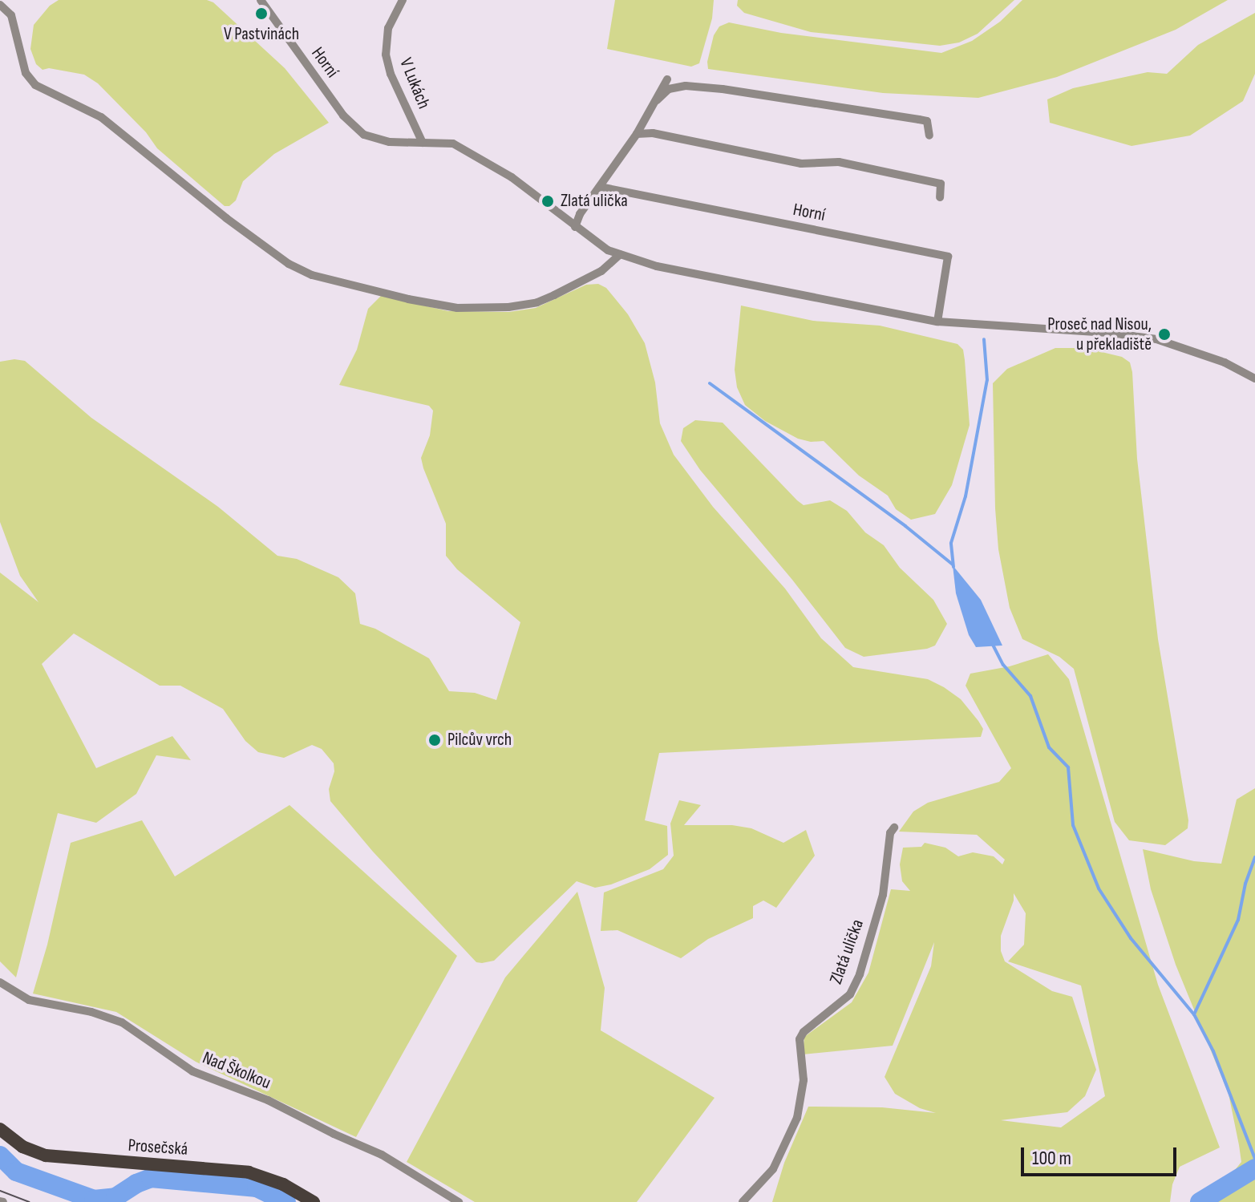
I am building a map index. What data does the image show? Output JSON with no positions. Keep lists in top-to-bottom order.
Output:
{
  "streets": {
    "main road": ["Prosečská"],
    "street": [
      "Horní",
      "V Lukách",
      "Zlatá ulička",
      "Nad Školkou"
    ]
  },
  "crossings": [
    ["Horní", "V Lukách"]
  ],
  "places": [
    "V Pastvinách",
    "Zlatá ulička",
    "Proseč nad Nisou, u překladiště",
    "Pilcův vrch"
  ],
  "scale_bar": "100 m"
}
